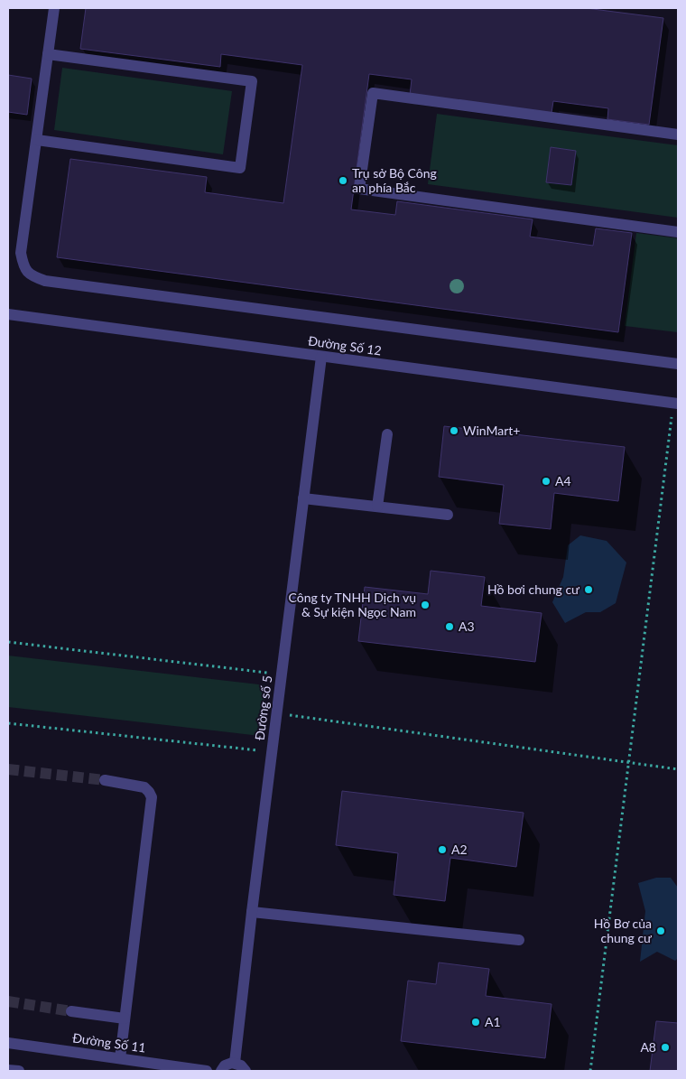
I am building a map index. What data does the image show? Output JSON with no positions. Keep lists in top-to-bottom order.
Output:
{
  "streets": {
    "street": ["Đường Số 12", "Đường số 5", "Đường Số 11"]
  },
  "crossings": [
    ["Đường Số 12", "Đường số 5"]
  ],
  "places": [
    "Trụ sở Bộ Công an phía Bắc",
    "WinMart+",
    "A4",
    "Hồ bơi chung cư",
    "Công ty TNHH Dịch vụ & Sự kiện Ngọc Nam",
    "A3",
    "A2",
    "Hồ Bơ của chung cư",
    "A1",
    "A8"
  ]
}
